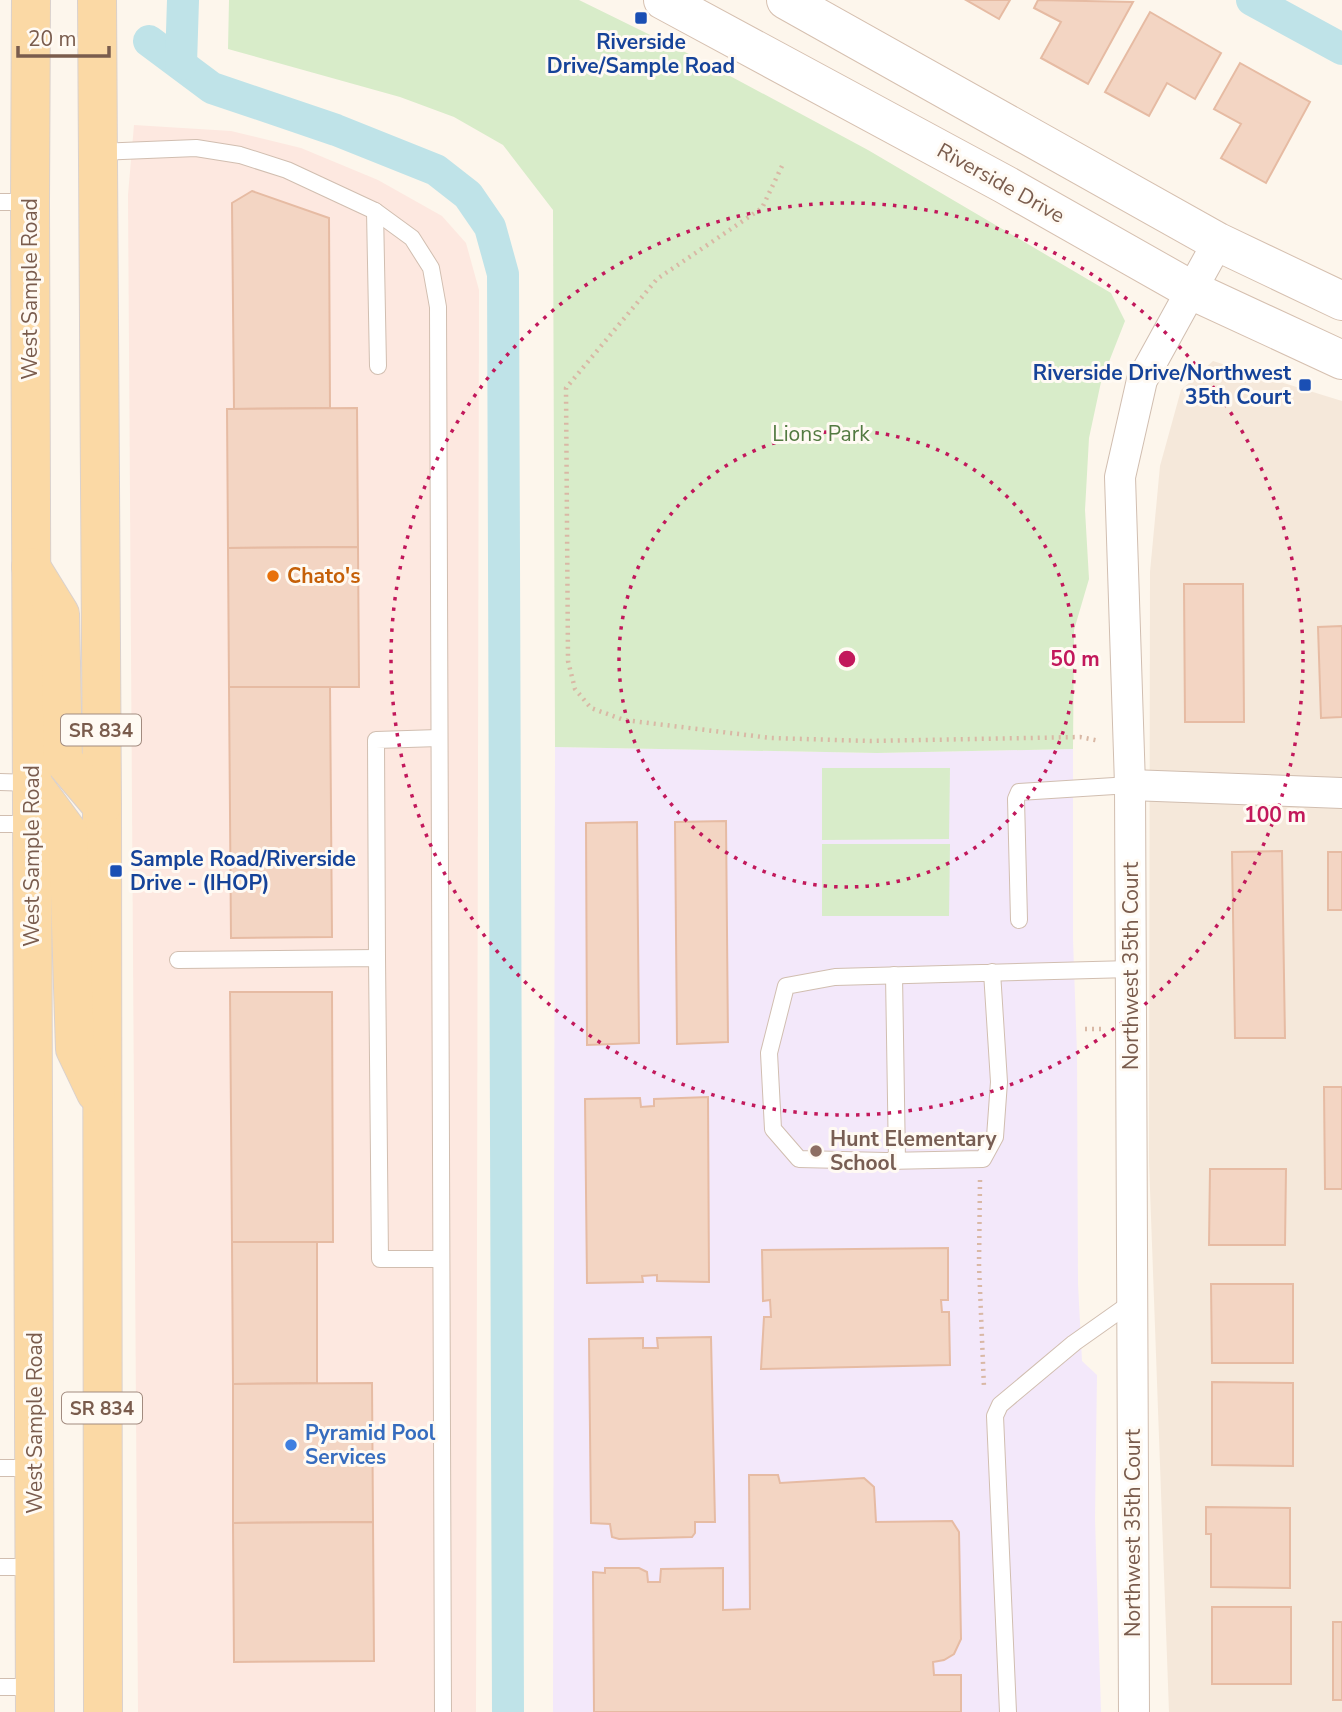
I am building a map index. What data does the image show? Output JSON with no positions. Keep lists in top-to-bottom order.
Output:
{
  "streets": {
    "main road": ["West Sample Road", "SR 834"],
    "street": ["Riverside Drive", "Northwest 35th Court"]
  },
  "crossings": [
    ["Riverside Drive", "Northwest 35th Court"]
  ],
  "parks": ["Lions Park"],
  "places": {
    "transit": ["Riverside Drive/Sample Road", "Riverside Drive/Northwest 35th Court", "Sample Road/Riverside Drive - (IHOP)"],
    "other": ["Chato's", "Hunt Elementary School", "Pyramid Pool Services"]
  },
  "scale_bar": "20 m",
  "rings": ["50 m", "100 m"]
}
